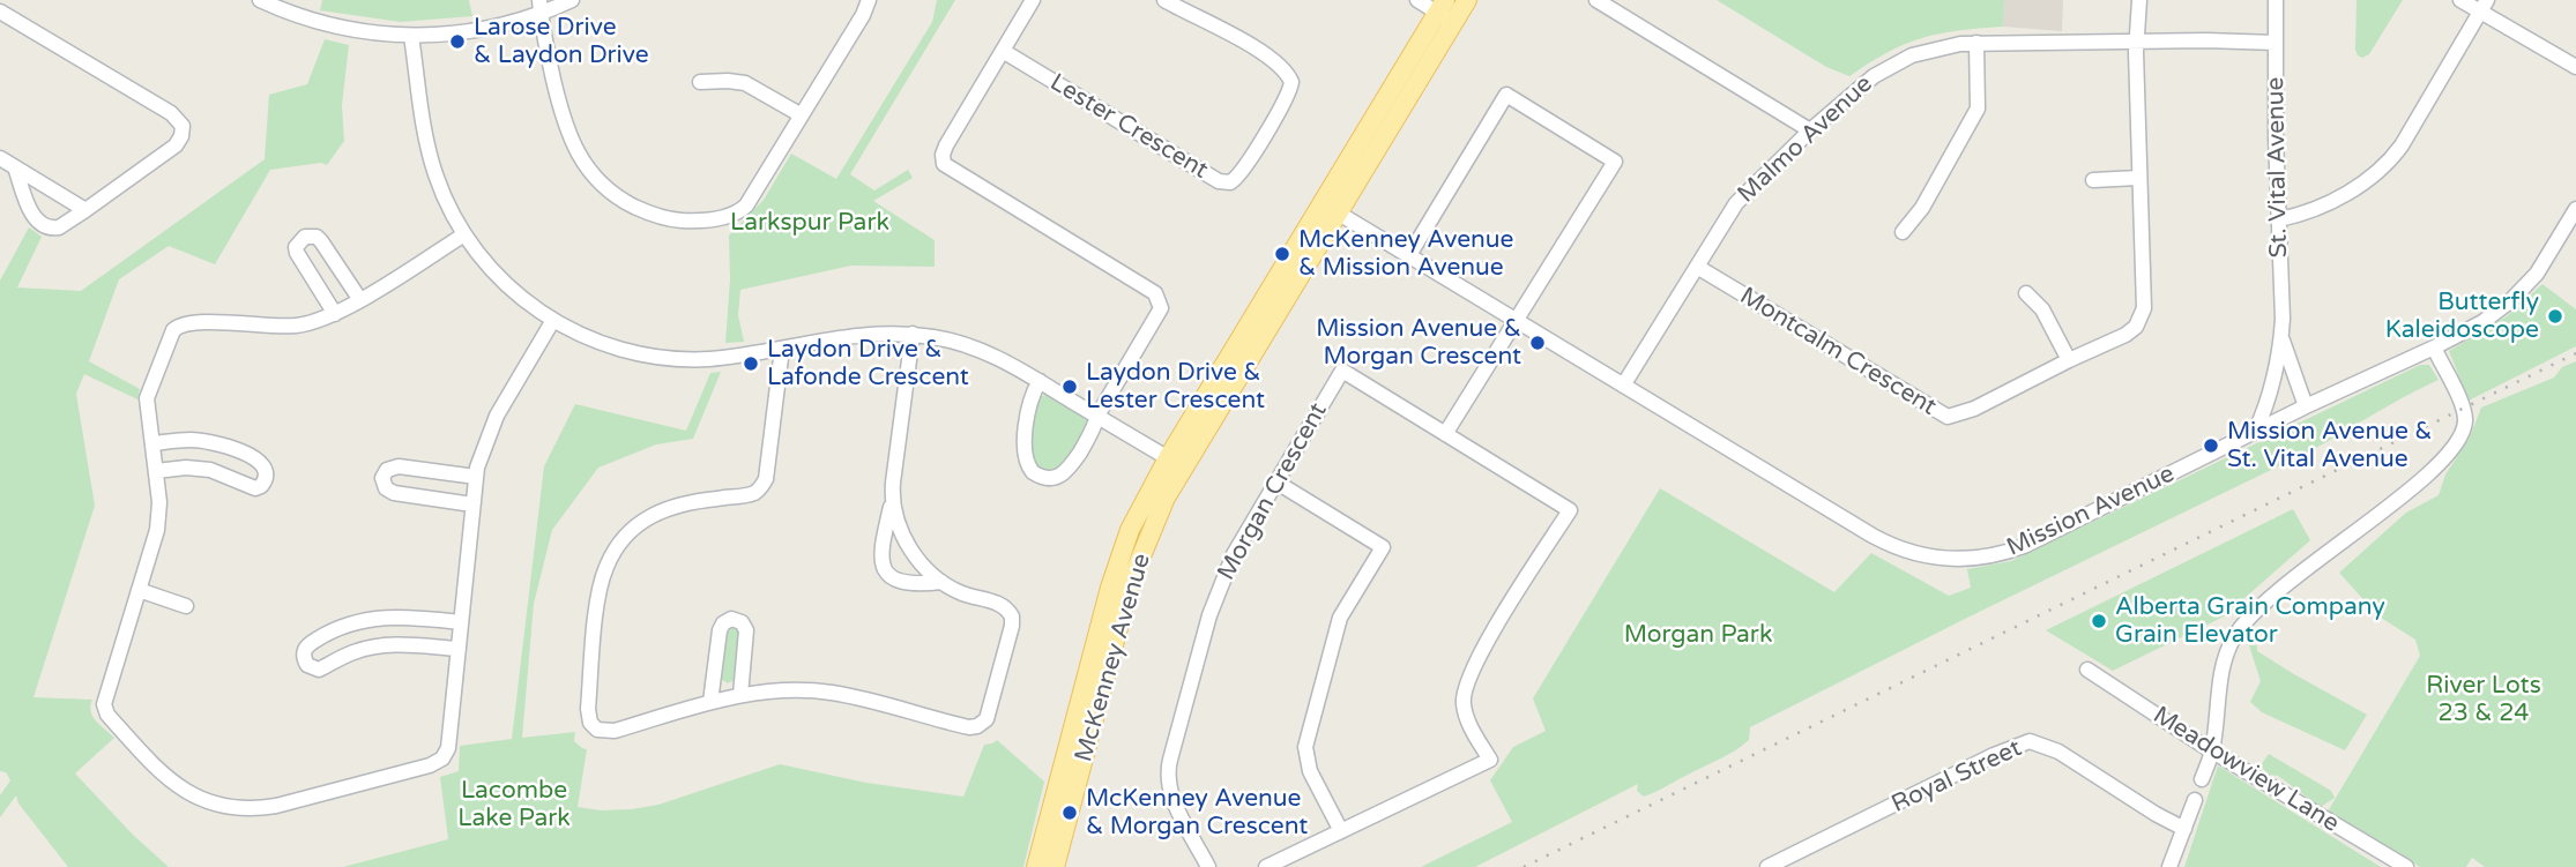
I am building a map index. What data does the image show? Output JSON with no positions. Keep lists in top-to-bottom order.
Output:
{
  "streets": {
    "main road": ["McKenney Avenue"],
    "street": [
      "Lester Crescent",
      "Malmo Avenue",
      "St. Vital Avenue",
      "Montcalm Crescent",
      "Morgan Crescent",
      "Mission Avenue",
      "Meadowview Lane",
      "Royal Street"
    ]
  },
  "crossings": [
    ["Malmo Avenue", "St. Vital Avenue"],
    ["Malmo Avenue", "Montcalm Crescent"],
    ["Malmo Avenue", "Mission Avenue"],
    ["St. Vital Avenue", "Mission Avenue"],
    ["Mission Avenue", "McKenney Avenue"]
  ],
  "parks": [
    "Larkspur Park",
    "Morgan Park",
    "River Lots 23 & 24",
    "Lacombe Lake Park"
  ],
  "places": [
    "Larose Drive & Laydon Drive",
    "McKenney Avenue & Mission Avenue",
    "Butterfly Kaleidoscope",
    "Mission Avenue & Morgan Crescent",
    "Laydon Drive & Lafonde Crescent",
    "Laydon Drive & Lester Crescent",
    "Mission Avenue & St. Vital Avenue",
    "Alberta Grain Company Grain Elevator",
    "McKenney Avenue & Morgan Crescent"
  ]
}
